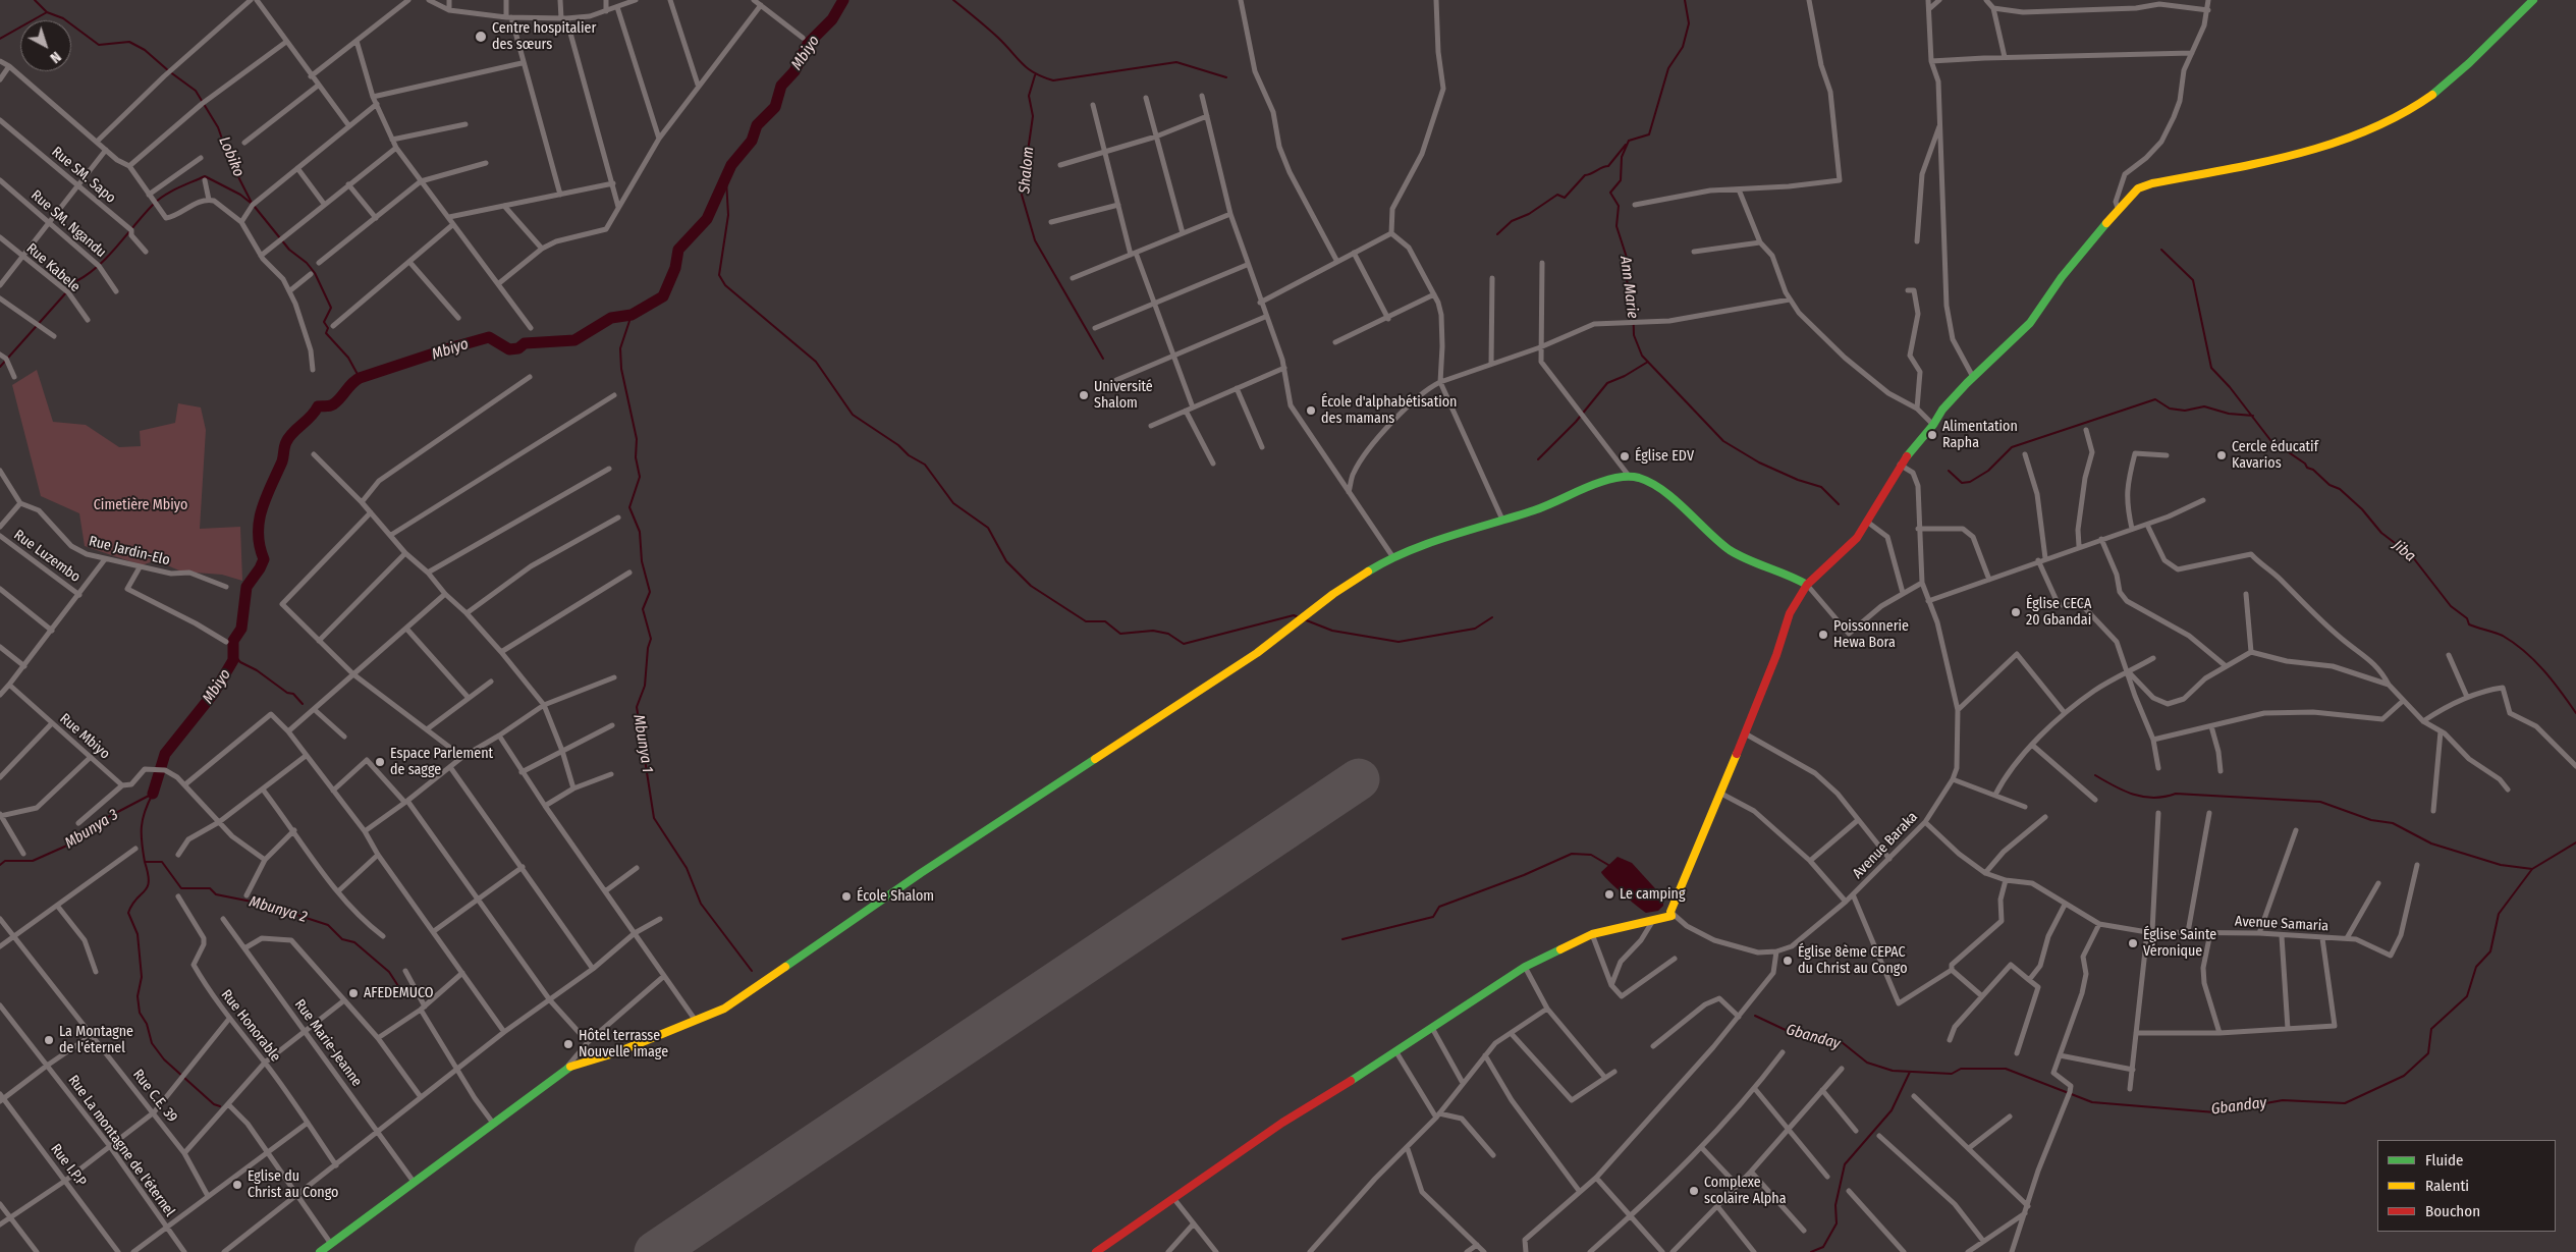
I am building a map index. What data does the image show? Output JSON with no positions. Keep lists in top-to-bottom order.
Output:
{
  "streets": {
    "street": [
      "Rue SM. Sapo",
      "Rue SM. Ngandu",
      "Rue Kabele",
      "Rue Jardin-Elo",
      "Rue Luzembo",
      "Rue Mbiyo",
      "Avenue Baraka",
      "Avenue Samaria",
      "Rue Honorable",
      "Rue Marie-Jeanne",
      "Rue C.E. 39",
      "Rue La montagne de l'éternel",
      "Rue I.P.P"
    ]
  },
  "crossings": [
    ["Avenue Baraka", "Avenue Samaria"]
  ],
  "water": [
    "Mbiyo",
    "Lobiko",
    "Shalom",
    "Ann Marie",
    "Jiba",
    "Mbunya 1",
    "Mbunya 3",
    "Mbunya 2",
    "Gbanday"
  ],
  "parks": ["Cimetière Mbiyo"],
  "places": [
    "Centre hospitalier des sœurs",
    "Université Shalom",
    "École d'alphabétisation des mamans",
    "Alimentation Rapha",
    "Cercle éducatif Kavarios",
    "Église EDV",
    "Église CECA 20 Gbandai",
    "Poissonnerie Hewa Bora",
    "Espace Parlement de sagge",
    "Le camping",
    "École Shalom",
    "Église Sainte Véronique",
    "Église 8ème CEPAC du Christ au Congo",
    "AFEDEMUCO",
    "La Montagne de l'éternel",
    "Hôtel terrasse Nouvelle image",
    "Eglise du Christ au Congo",
    "Complexe scolaire Alpha"
  ],
  "legend": ["Fluide", "Ralenti", "Bouchon"],
  "north": "bottom right"
}
